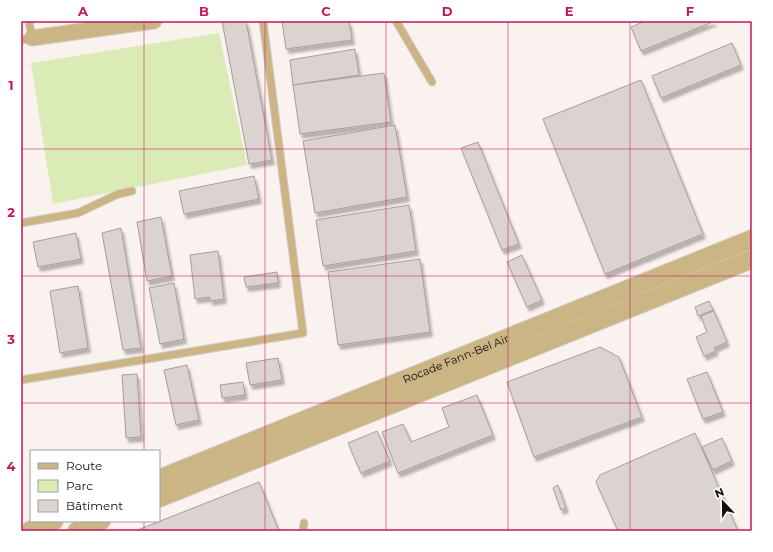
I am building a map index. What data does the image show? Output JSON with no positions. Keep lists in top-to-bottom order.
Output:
{
  "streets": {
    "street": ["Rocade Fann-Bel Air"]
  },
  "legend": ["Route", "Parc", "Bâtiment"],
  "north": "top",
  "grid": {
    "columns": [
      "A",
      "B",
      "C",
      "D",
      "E",
      "F"
    ],
    "rows": [
      "1",
      "2",
      "3",
      "4"
    ]
  }
}
